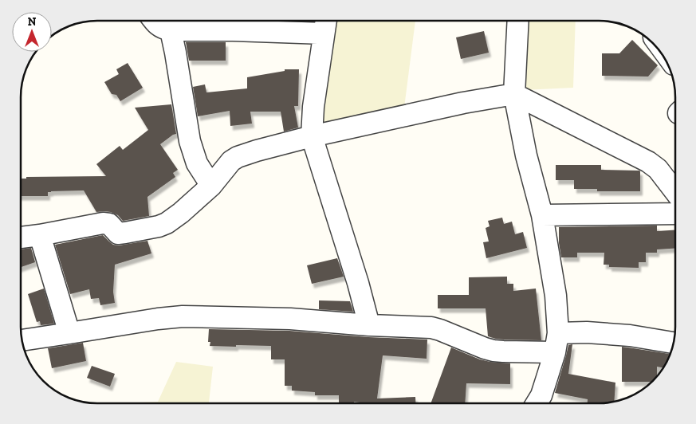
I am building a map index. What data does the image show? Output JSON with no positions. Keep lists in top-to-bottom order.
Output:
{
  "north": "top"
}
